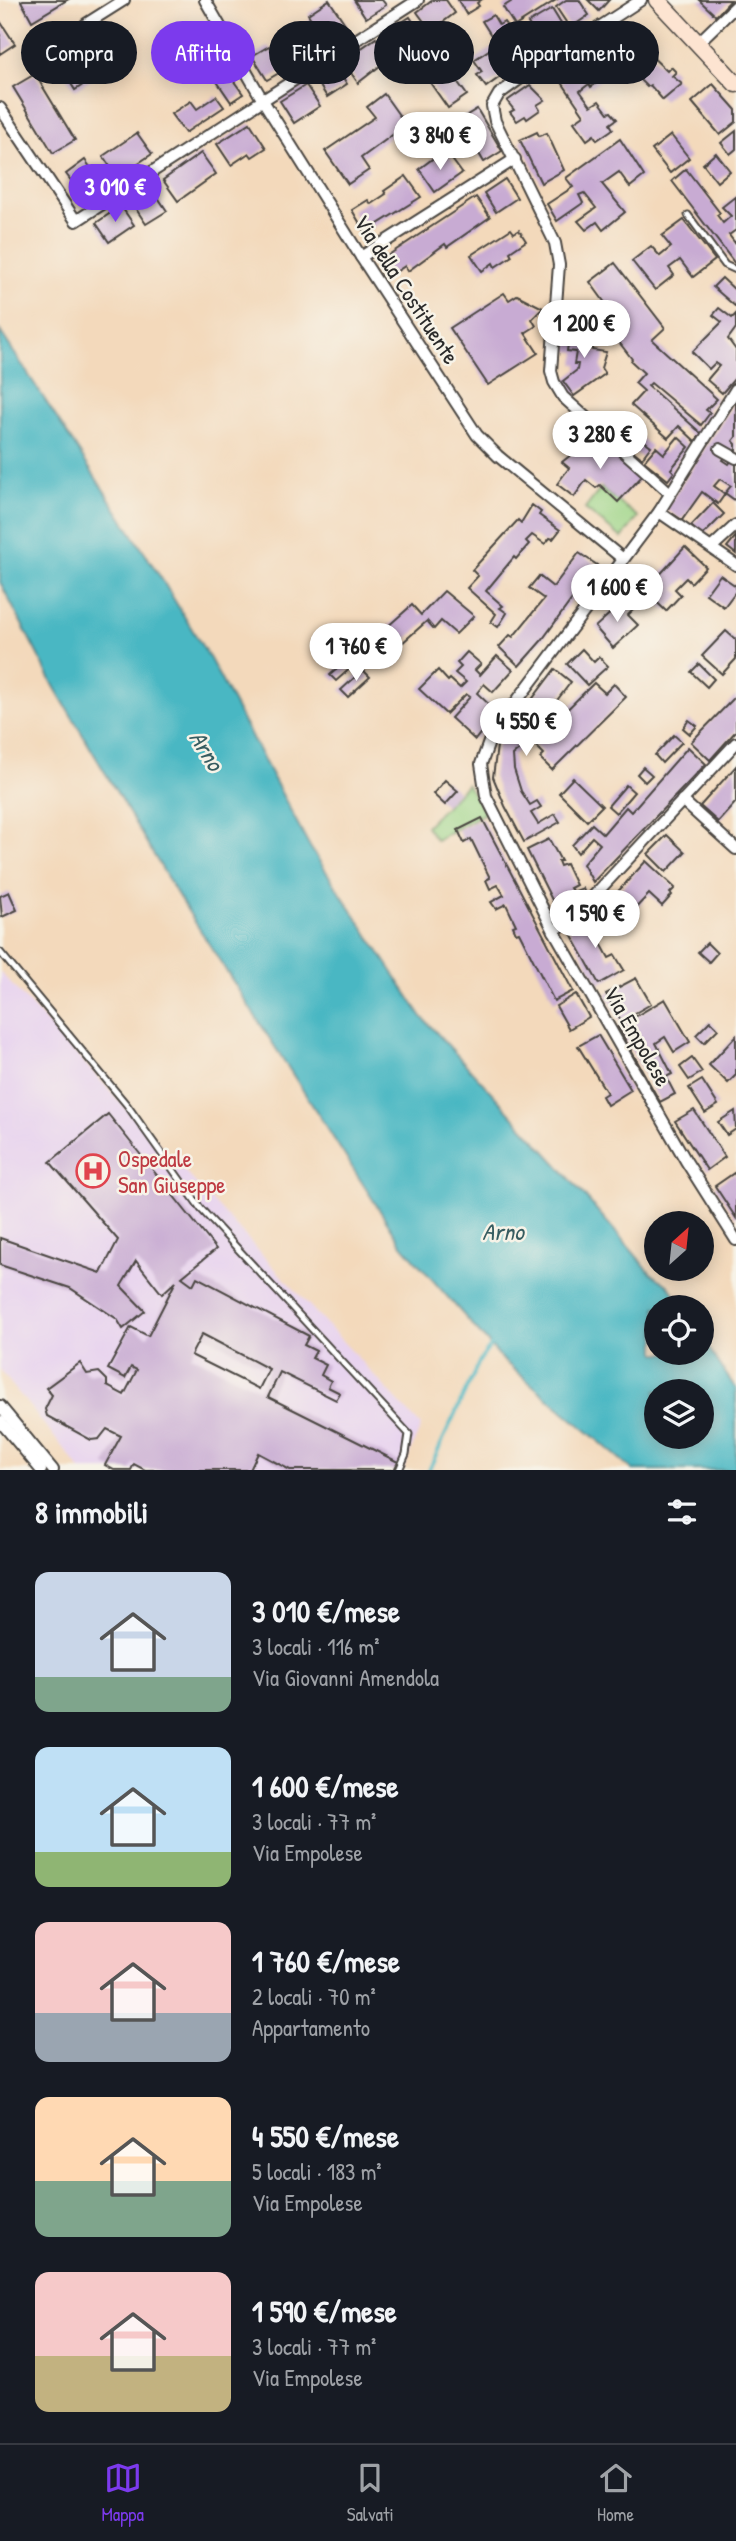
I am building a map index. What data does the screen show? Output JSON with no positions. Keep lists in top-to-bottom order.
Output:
{
  "streets": {
    "street": ["Via della Costituente", "Via Empolese"]
  },
  "crossings": [
    ["Via della Costituente", "Via Empolese"]
  ],
  "water": ["Arno"],
  "places": {
    "hospital": ["Ospedale San Giuseppe"]
  },
  "north": "top right",
  "page": {
    "chip": [
      "Compra",
      "Affitta",
      "Filtri",
      "Nuovo",
      "Appartamento"
    ],
    "price": [
      "3 840 €",
      "3 010 €",
      "1 200 €",
      "3 280 €",
      "1 600 €",
      "1 760 €",
      "4 550 €",
      "1 590 €"
    ],
    "heading": "8 immobili",
    "list": [
      {
        "name": "3 010 €/mese",
        "note": "3 locali · 116 m² · Via Giovanni Amendola"
      },
      {
        "name": "1 600 €/mese",
        "note": "3 locali · 77 m² · Via Empolese"
      },
      {
        "name": "1 760 €/mese",
        "note": "2 locali · 70 m² · Appartamento"
      },
      {
        "name": "4 550 €/mese",
        "note": "5 locali · 183 m² · Via Empolese"
      },
      {
        "name": "1 590 €/mese",
        "note": "3 locali · 77 m² · Via Empolese"
      }
    ],
    "tabs": ["Mappa", "Salvati", "Home"]
  }
}
